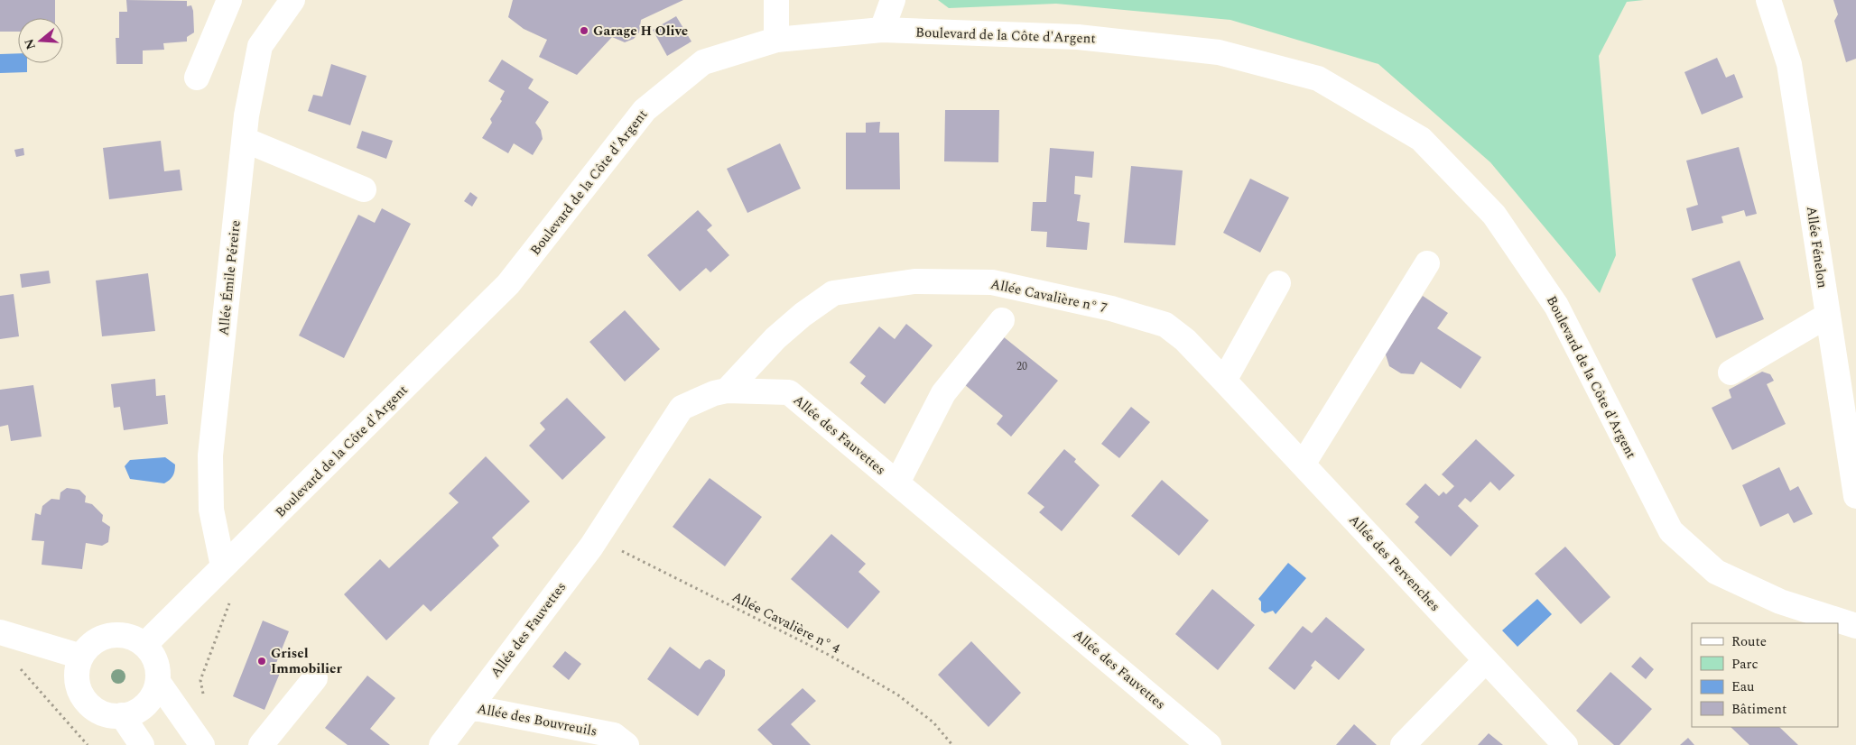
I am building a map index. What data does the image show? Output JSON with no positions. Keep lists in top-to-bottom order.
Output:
{
  "streets": {
    "street": [
      "Boulevard de la Côte d'Argent",
      "Allée Fénelon",
      "Allée Émile Péreire",
      "Allée Cavalière n° 7",
      "Allée des Fauvettes",
      "Allée des Pervenches",
      "Allée des Bouvreuils"
    ],
    "path": ["Allée Cavalière n° 4"]
  },
  "crossings": [
    ["Boulevard de la Côte d'Argent", "Allée Émile Péreire"],
    ["Allée Cavalière n° 7", "Allée des Fauvettes"],
    ["Allée Cavalière n° 7", "Allée des Pervenches"],
    ["Allée des Fauvettes", "Allée Cavalière n° 4"],
    ["Allée des Fauvettes", "Allée des Bouvreuils"]
  ],
  "places": ["Garage H Olive", "Grisel Immobilier"],
  "house_numbers": ["20"],
  "legend": [
    "Route",
    "Parc",
    "Eau",
    "Bâtiment"
  ],
  "north": "left"
}
